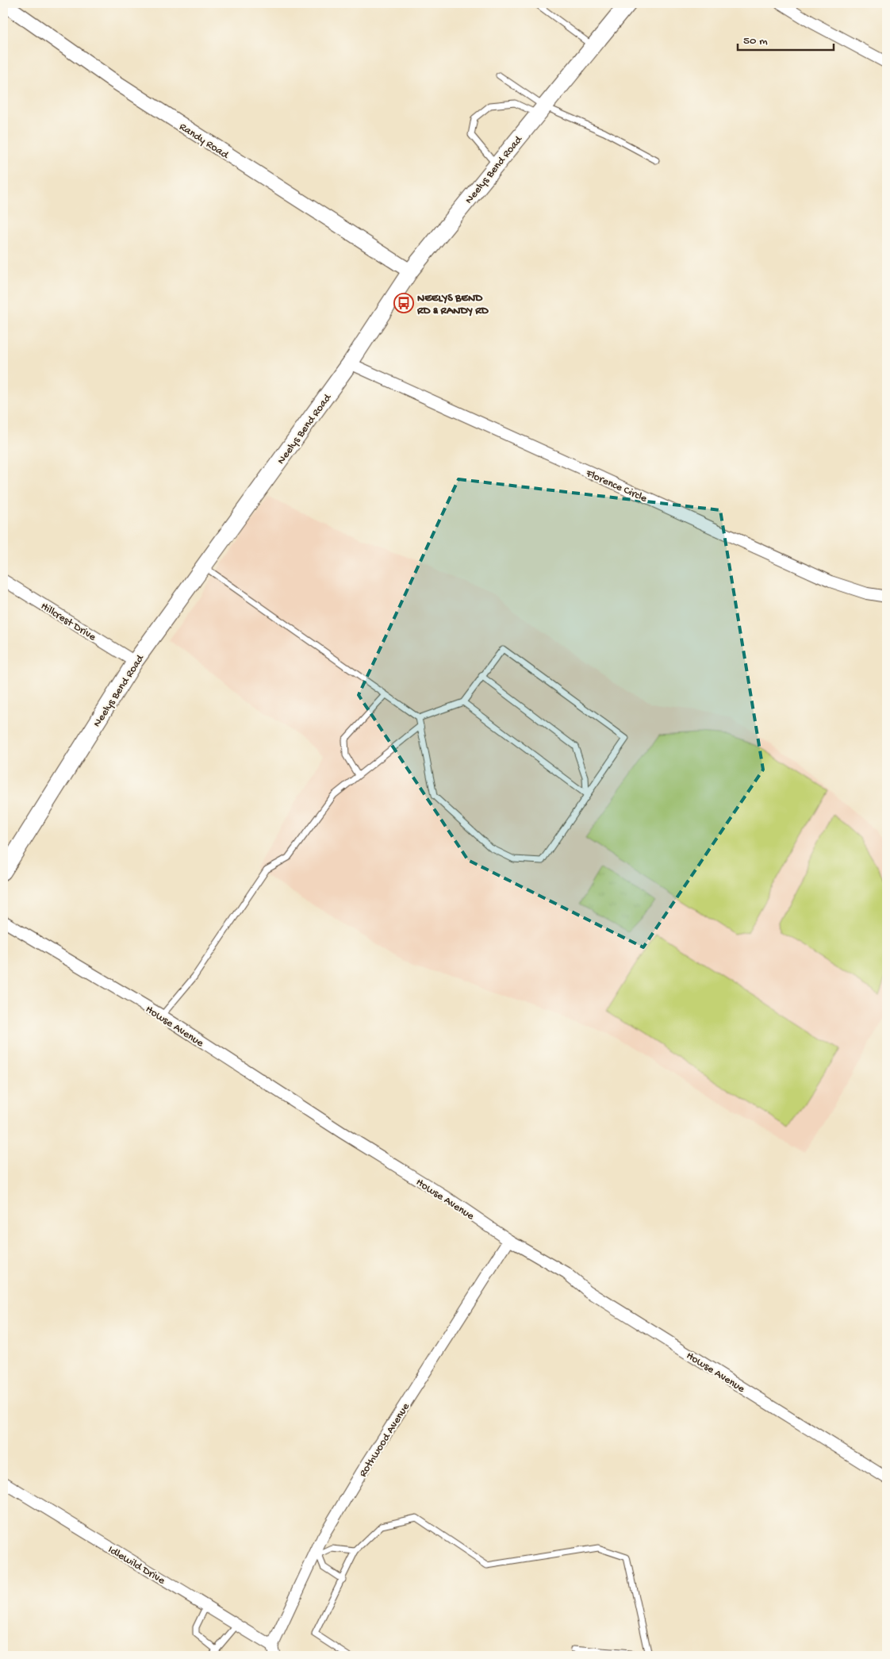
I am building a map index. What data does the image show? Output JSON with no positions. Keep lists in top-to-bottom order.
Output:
{
  "streets": {
    "main road": ["Neelys Bend Road"],
    "street": [
      "Randy Road",
      "Florence Circle",
      "Hillcrest Drive",
      "Howse Avenue",
      "Rothwood Avenue",
      "Idlewild Drive"
    ]
  },
  "crossings": [
    ["Randy Road", "Neelys Bend Road"],
    ["Neelys Bend Road", "Florence Circle"],
    ["Neelys Bend Road", "Hillcrest Drive"],
    ["Howse Avenue", "Rothwood Avenue"],
    ["Rothwood Avenue", "Idlewild Drive"]
  ],
  "places": {
    "bus stop": ["NEELYS BEND RD & RANDY RD"]
  },
  "scale_bar": "50 m"
}
